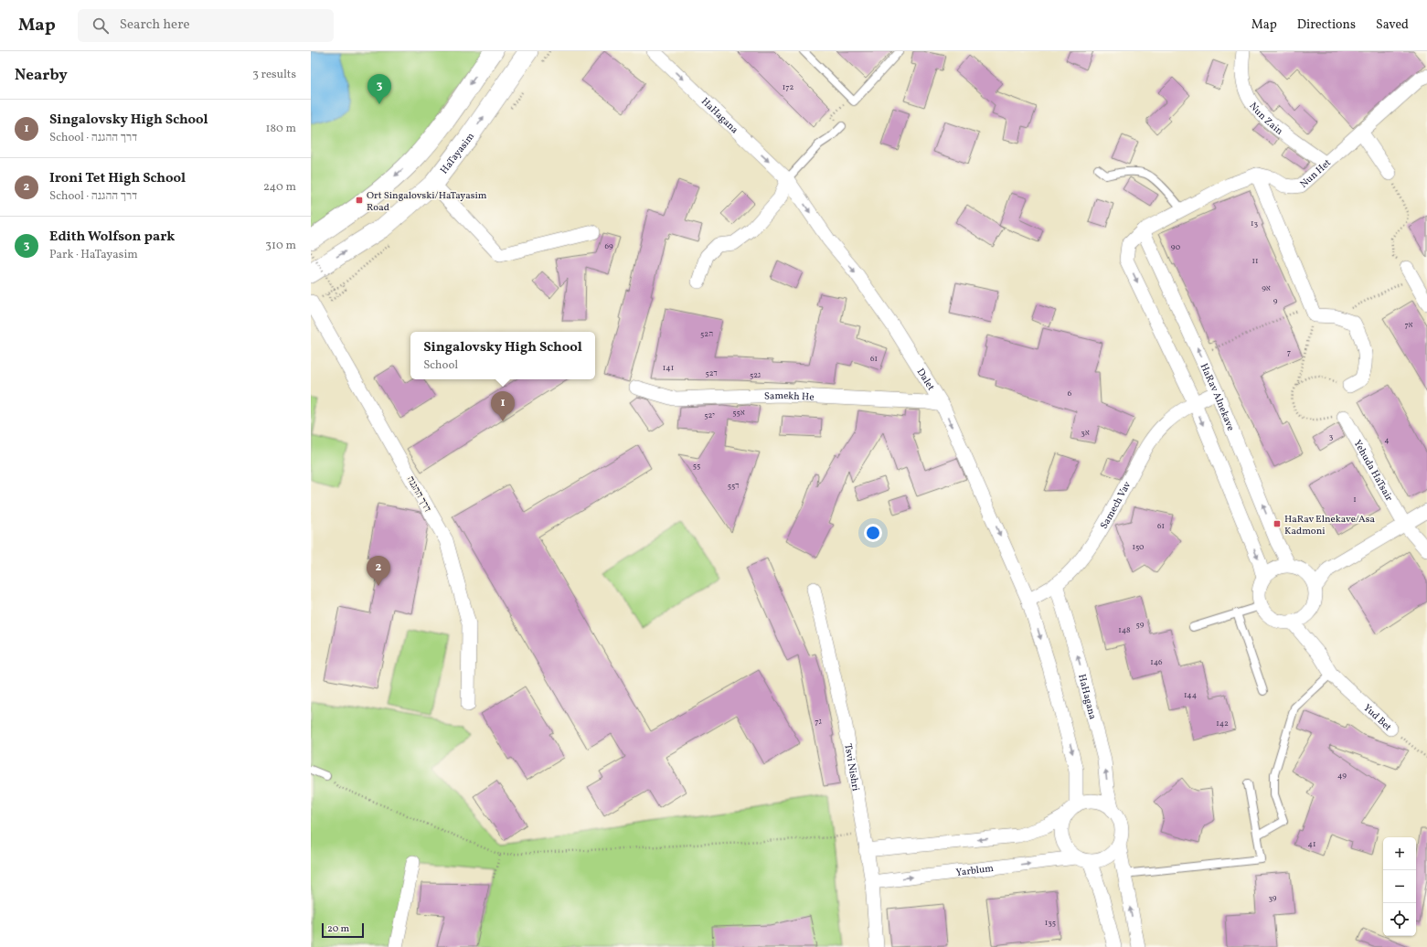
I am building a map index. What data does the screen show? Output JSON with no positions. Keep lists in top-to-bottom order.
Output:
{
  "streets": {
    "main road": ["HaTayasim"],
    "street": [
      "HaHagana",
      "Nun Zain",
      "Nun Het",
      "Dalet",
      "Samekh He",
      "HaRav Alnekave",
      "Yehuda HaTsair",
      "דרך ההגנה",
      "Samech Vav",
      "Yud Bet",
      "Tsvi Nishri",
      "Yarblum"
    ]
  },
  "crossings": [
    ["HaHagana", "Dalet"],
    ["HaHagana", "Samech Vav"],
    ["HaHagana", "Yarblum"],
    ["Nun Zain", "Nun Het"],
    ["Dalet", "Samekh He"],
    ["Dalet", "Samech Vav"],
    ["Tsvi Nishri", "Yarblum"]
  ],
  "one_way": ["Dalet"],
  "places": {
    "transit": ["Ort Singalovski/HaTayasim Road", "HaRav Elnekave/Asa Kadmoni"]
  },
  "house_numbers": [
    "172",
    "13",
    "69",
    "90",
    "11",
    "9א",
    "9",
    "7א",
    "52ה",
    "7",
    "61",
    "141",
    "52ד",
    "52ג",
    "6",
    "55א",
    "52י",
    "3א",
    "3",
    "4",
    "55",
    "55ד",
    "1",
    "61",
    "150",
    "59",
    "148",
    "146",
    "144",
    "7ג",
    "142",
    "49",
    "41",
    "39",
    "135"
  ],
  "scale_bar": "20 m",
  "page": {
    "header": "Map",
    "search": "Search here",
    "nav": ["Map", "Directions", "Saved"],
    "heading": ["Nearby", "3 results"],
    "pins": ["3", "1", "2"],
    "list": [
      {
        "mark": "1",
        "name": "Singalovsky High School",
        "note": "School · דרך ההגנה",
        "value": "180 m"
      },
      {
        "mark": "2",
        "name": "Ironi Tet High School",
        "note": "School · דרך ההגנה",
        "value": "240 m"
      },
      {
        "mark": "3",
        "name": "Edith Wolfson park",
        "note": "Park · HaTayasim",
        "value": "310 m"
      }
    ],
    "popup": ["Singalovsky High School", "School"],
    "map_buttons": ["+", "−"],
    "scale": "20 m"
  }
}
